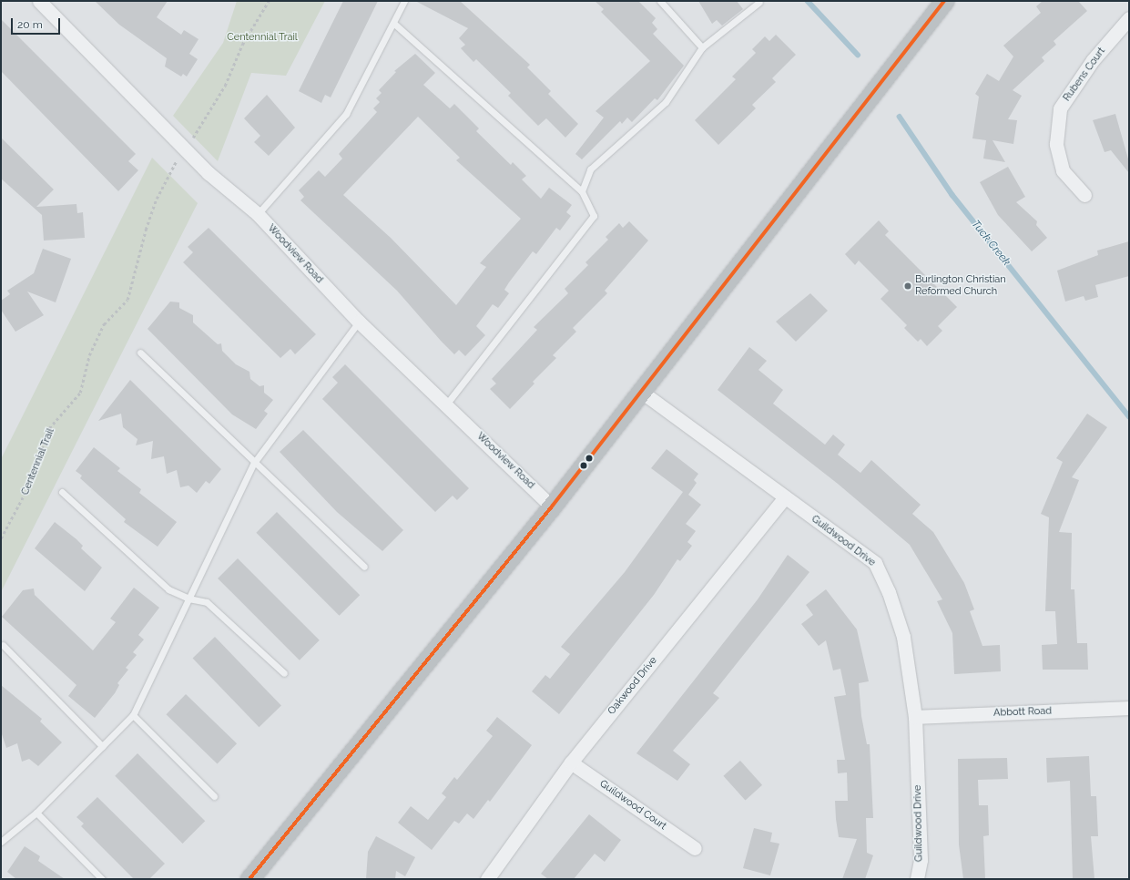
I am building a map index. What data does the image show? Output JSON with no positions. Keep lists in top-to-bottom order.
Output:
{
  "streets": {
    "street": [
      "Rubens Court",
      "Woodview Road",
      "Guildwood Drive",
      "Oakwood Drive",
      "Abbott Road",
      "Guildwood Court"
    ],
    "path": ["Centennial Trail"]
  },
  "crossings": [
    ["Woodview Road", "Centennial Trail"],
    ["Guildwood Drive", "Oakwood Drive"],
    ["Guildwood Drive", "Abbott Road"],
    ["Oakwood Drive", "Guildwood Court"]
  ],
  "water": ["Tuck Creek"],
  "parks": ["Centennial Trail"],
  "places": ["Burlington Christian Reformed Church"],
  "scale_bar": "20 m"
}
